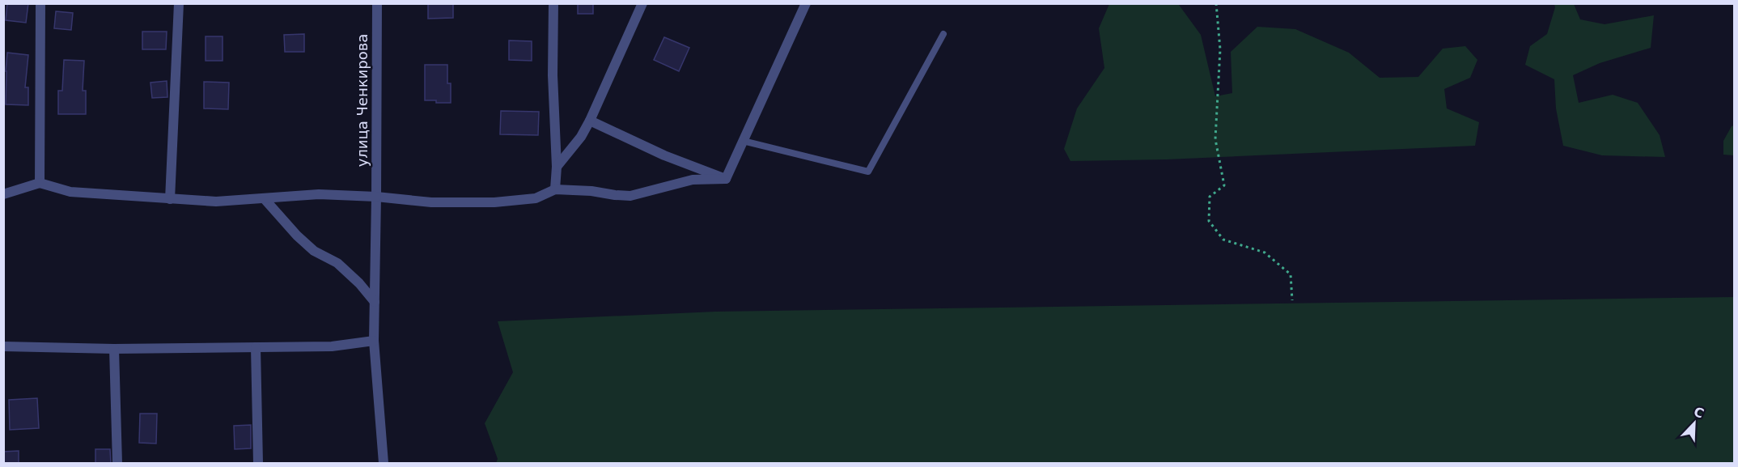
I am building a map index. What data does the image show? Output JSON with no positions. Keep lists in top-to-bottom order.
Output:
{
  "streets": {
    "street": ["улица Ченкирова"]
  },
  "north": "top right"
}
